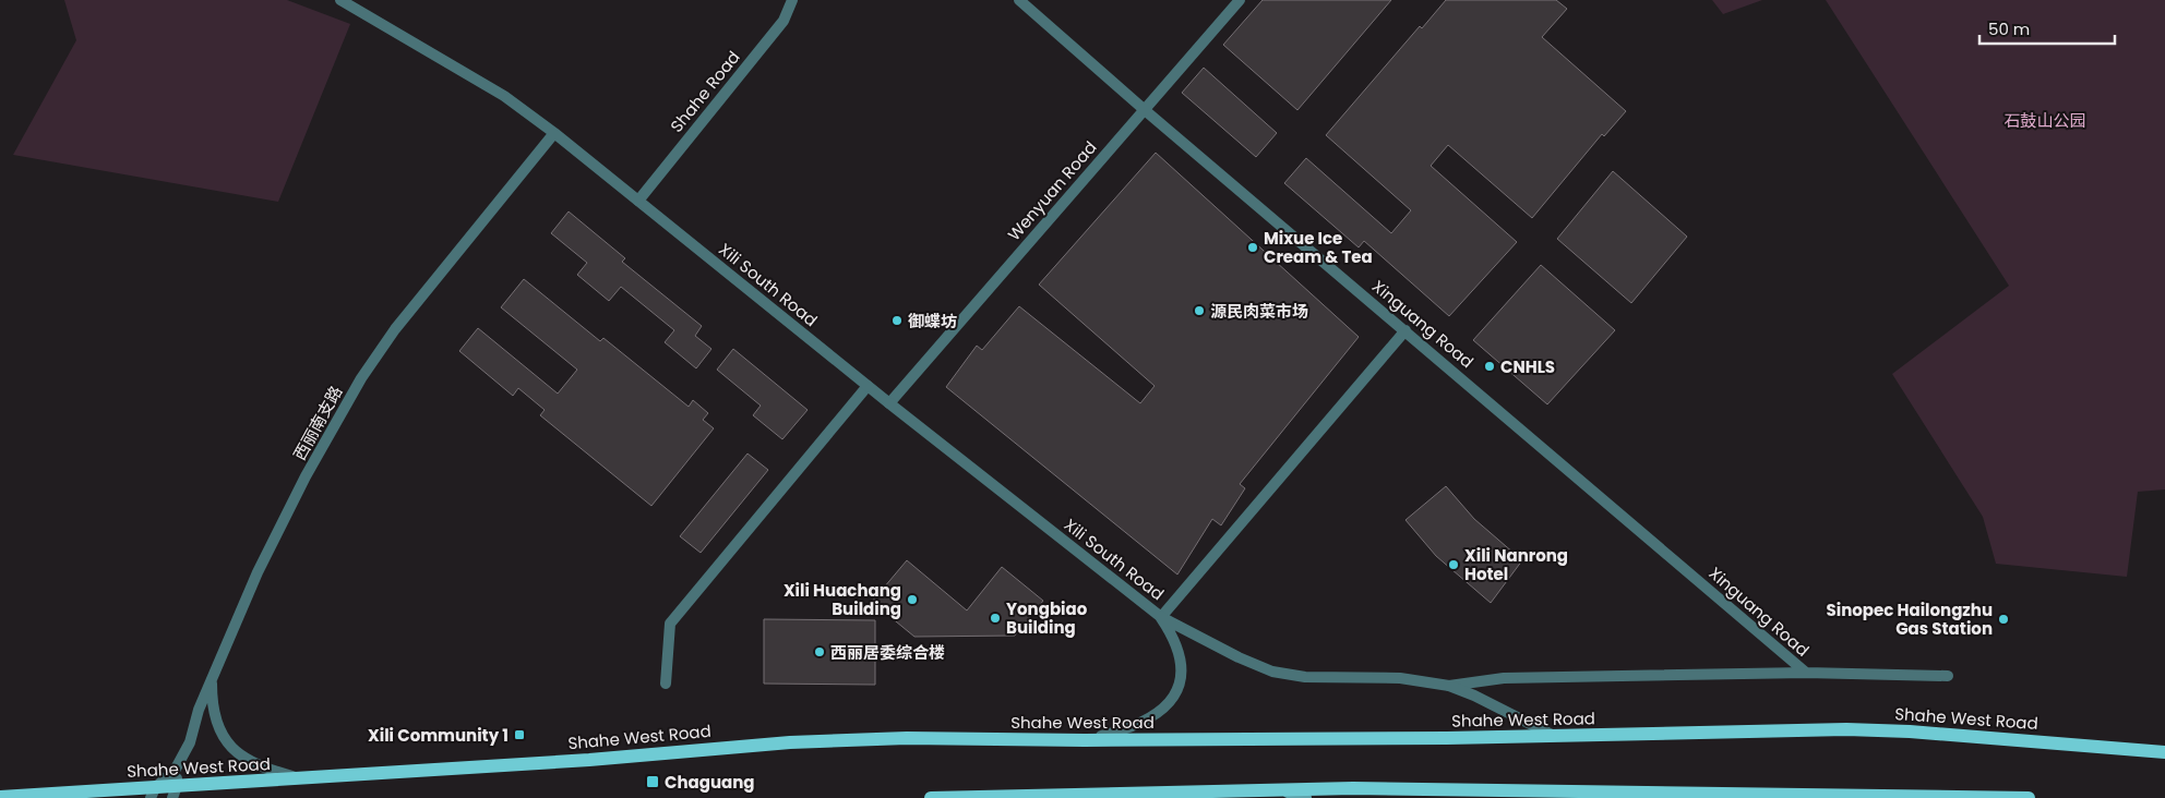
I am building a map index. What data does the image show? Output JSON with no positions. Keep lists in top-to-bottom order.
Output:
{
  "streets": {
    "main road": ["Shahe West Road"],
    "street": [
      "Shahe Road",
      "Wenyuan Road",
      "Xili South Road",
      "Xinguang Road",
      "西丽南支路"
    ]
  },
  "crossings": [
    ["Shahe Road", "Xili South Road"],
    ["Wenyuan Road", "Xili South Road"],
    ["Wenyuan Road", "Xinguang Road"],
    ["Xili South Road", "西丽南支路"],
    ["Xili South Road", "Shahe West Road"]
  ],
  "parks": ["石鼓山公园"],
  "places": {
    "other": [
      "Mixue Ice Cream & Tea",
      "源民肉菜市场",
      "御蝶坊",
      "CNHLS",
      "Xili Nanrong Hotel",
      "Xili Huachang Building",
      "Yongbiao Building",
      "Sinopec Hailongzhu Gas Station",
      "西丽居委综合楼"
    ],
    "transit": ["Xili Community 1", "Chaguang"]
  },
  "scale_bar": "50 m"
}
